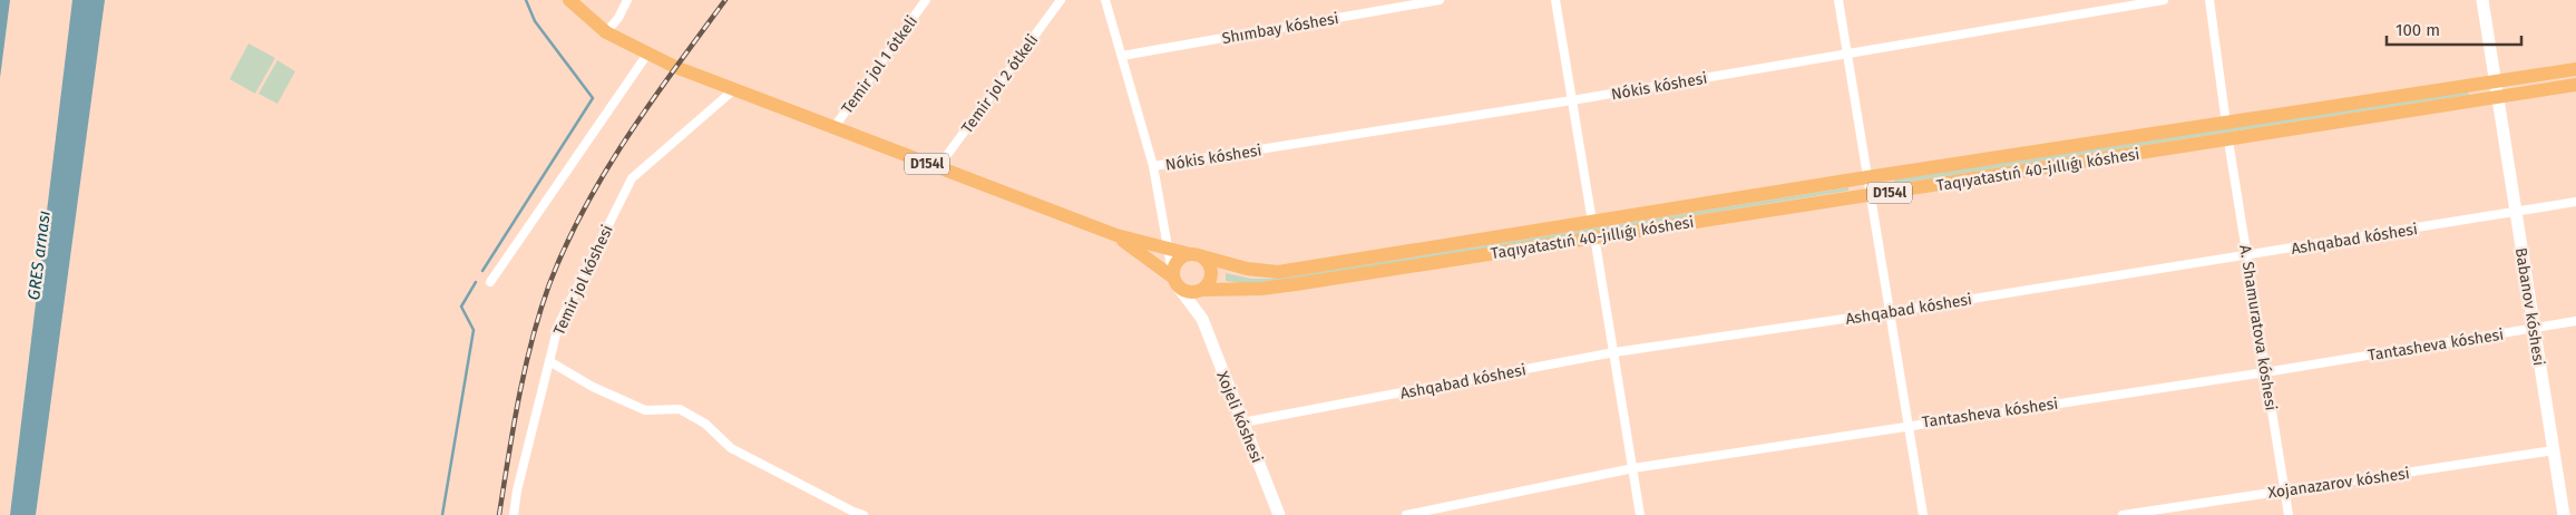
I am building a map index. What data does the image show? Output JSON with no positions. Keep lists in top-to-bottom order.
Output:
{
  "streets": {
    "main road": ["D154l", "Taqıyatastıń 40-jıllıǵı kóshesi"],
    "street": [
      "Shımbay kóshesi",
      "Temir jol 1 ótkeli",
      "Temir jol 2 ótkeli",
      "Nókis kóshesi",
      "Ashqabad kóshesi",
      "Temir jol kóshesi",
      "Babanov kóshesi",
      "A. Shamuratova kóshesi",
      "Tantasheva kóshesi",
      "Xojeli kóshesi",
      "Xojanazarov kóshesi"
    ]
  },
  "crossings": [
    ["Temir jol 1 ótkeli", "D154l"],
    ["Temir jol 2 ótkeli", "D154l"],
    ["D154l", "Taqıyatastıń 40-jıllıǵı kóshesi"],
    ["D154l", "Temir jol kóshesi"],
    ["Taqıyatastıń 40-jıllıǵı kóshesi", "Babanov kóshesi"],
    ["Taqıyatastıń 40-jıllıǵı kóshesi", "A. Shamuratova kóshesi"],
    ["Ashqabad kóshesi", "Babanov kóshesi"],
    ["Ashqabad kóshesi", "A. Shamuratova kóshesi"],
    ["Ashqabad kóshesi", "Xojeli kóshesi"],
    ["Babanov kóshesi", "Tantasheva kóshesi"],
    ["Babanov kóshesi", "Xojanazarov kóshesi"],
    ["A. Shamuratova kóshesi", "Tantasheva kóshesi"],
    ["A. Shamuratova kóshesi", "Xojanazarov kóshesi"]
  ],
  "water": ["GRES arnası"],
  "scale_bar": "100 m"
}
